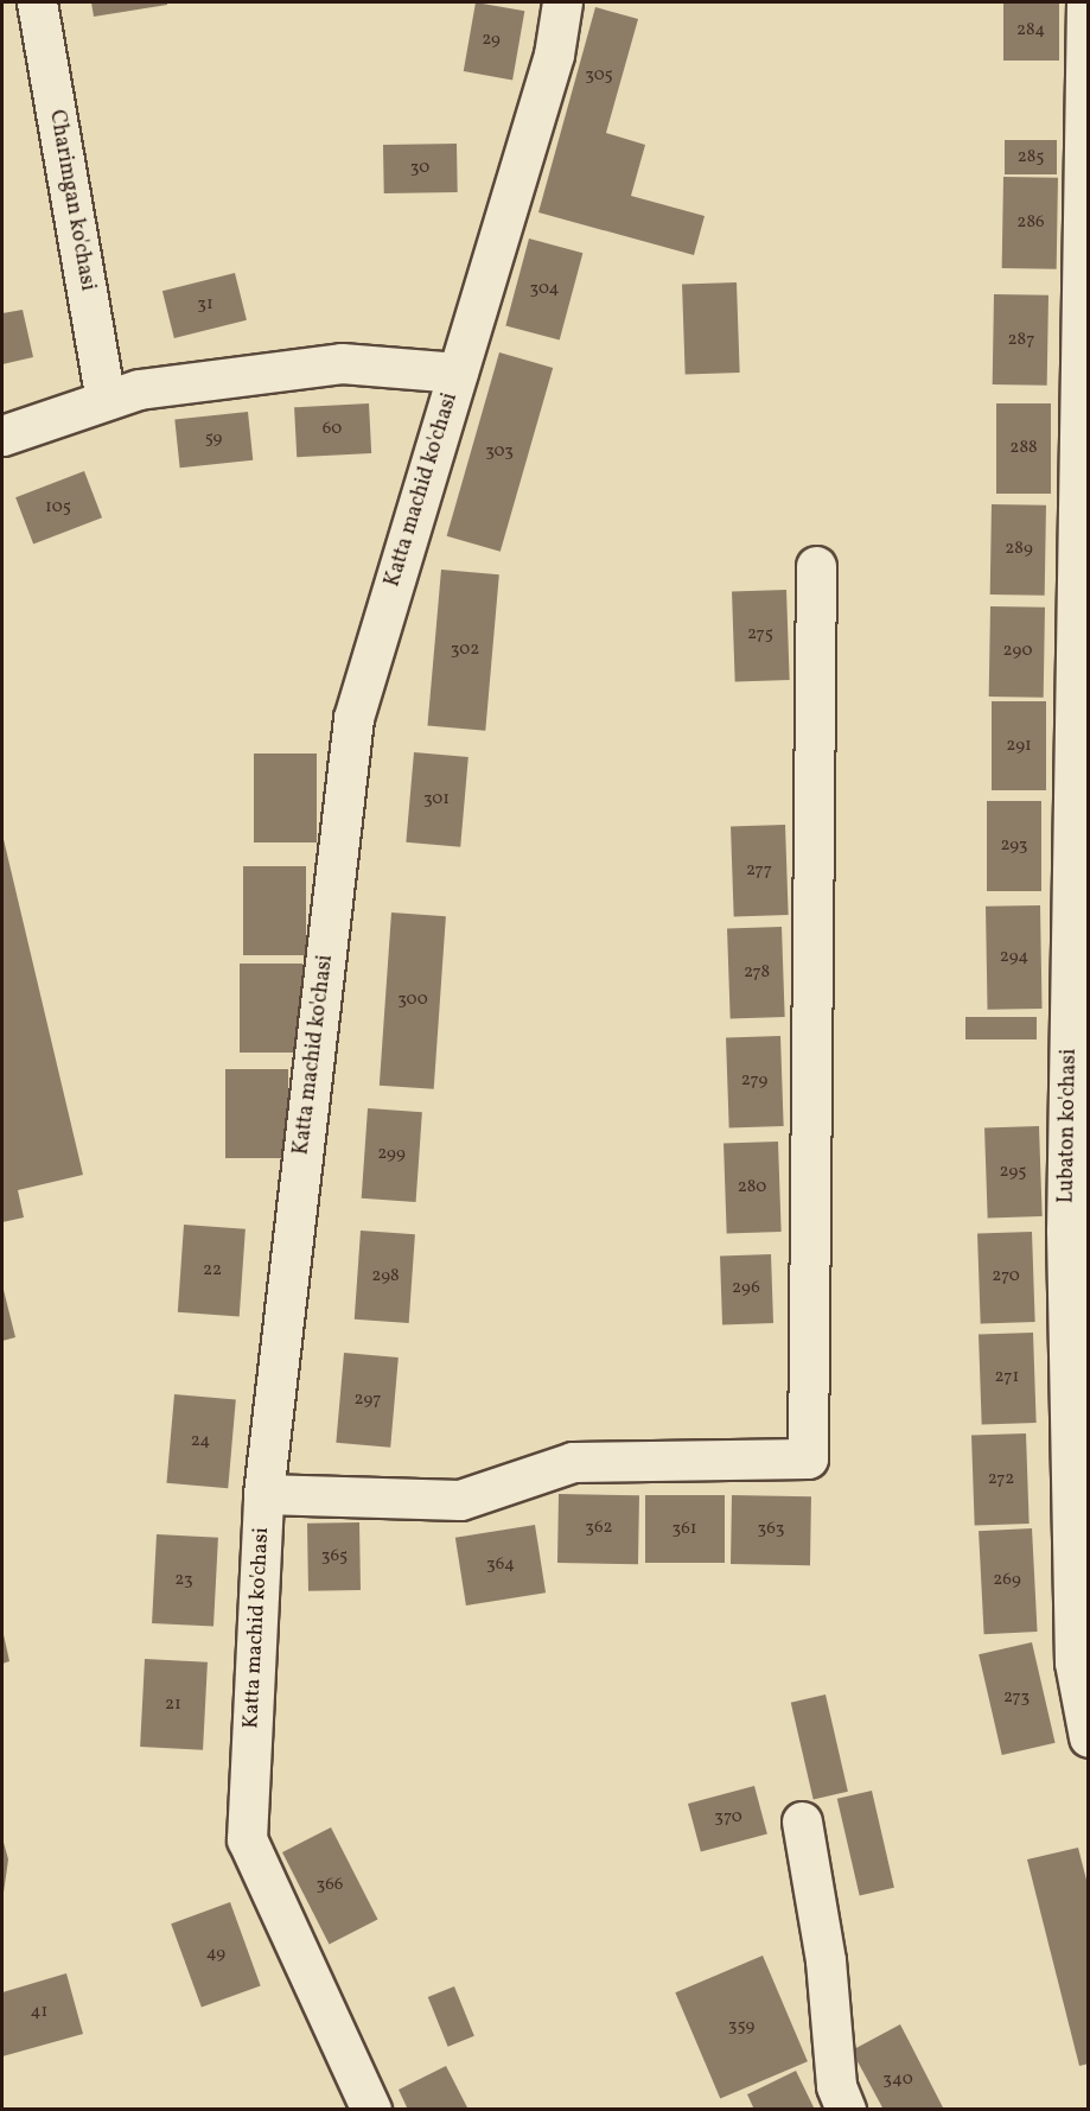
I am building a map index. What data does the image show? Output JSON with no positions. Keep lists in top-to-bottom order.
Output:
{
  "streets": {
    "street": ["Charimgan ko'chasi", "Katta machid ko'chasi", "Lubaton ko'chasi"]
  },
  "house_numbers": [
    "284",
    "29",
    "305",
    "285",
    "30",
    "286",
    "304",
    "31",
    "287",
    "60",
    "59",
    "288",
    "303",
    "105",
    "289",
    "275",
    "302",
    "290",
    "291",
    "301",
    "293",
    "277",
    "294",
    "278",
    "300",
    "279",
    "299",
    "295",
    "280",
    "22",
    "298",
    "270",
    "296",
    "271",
    "297",
    "24",
    "272",
    "362",
    "361",
    "363",
    "365",
    "364",
    "23",
    "269",
    "273",
    "21",
    "370",
    "366",
    "49",
    "41",
    "359",
    "340"
  ]
}
